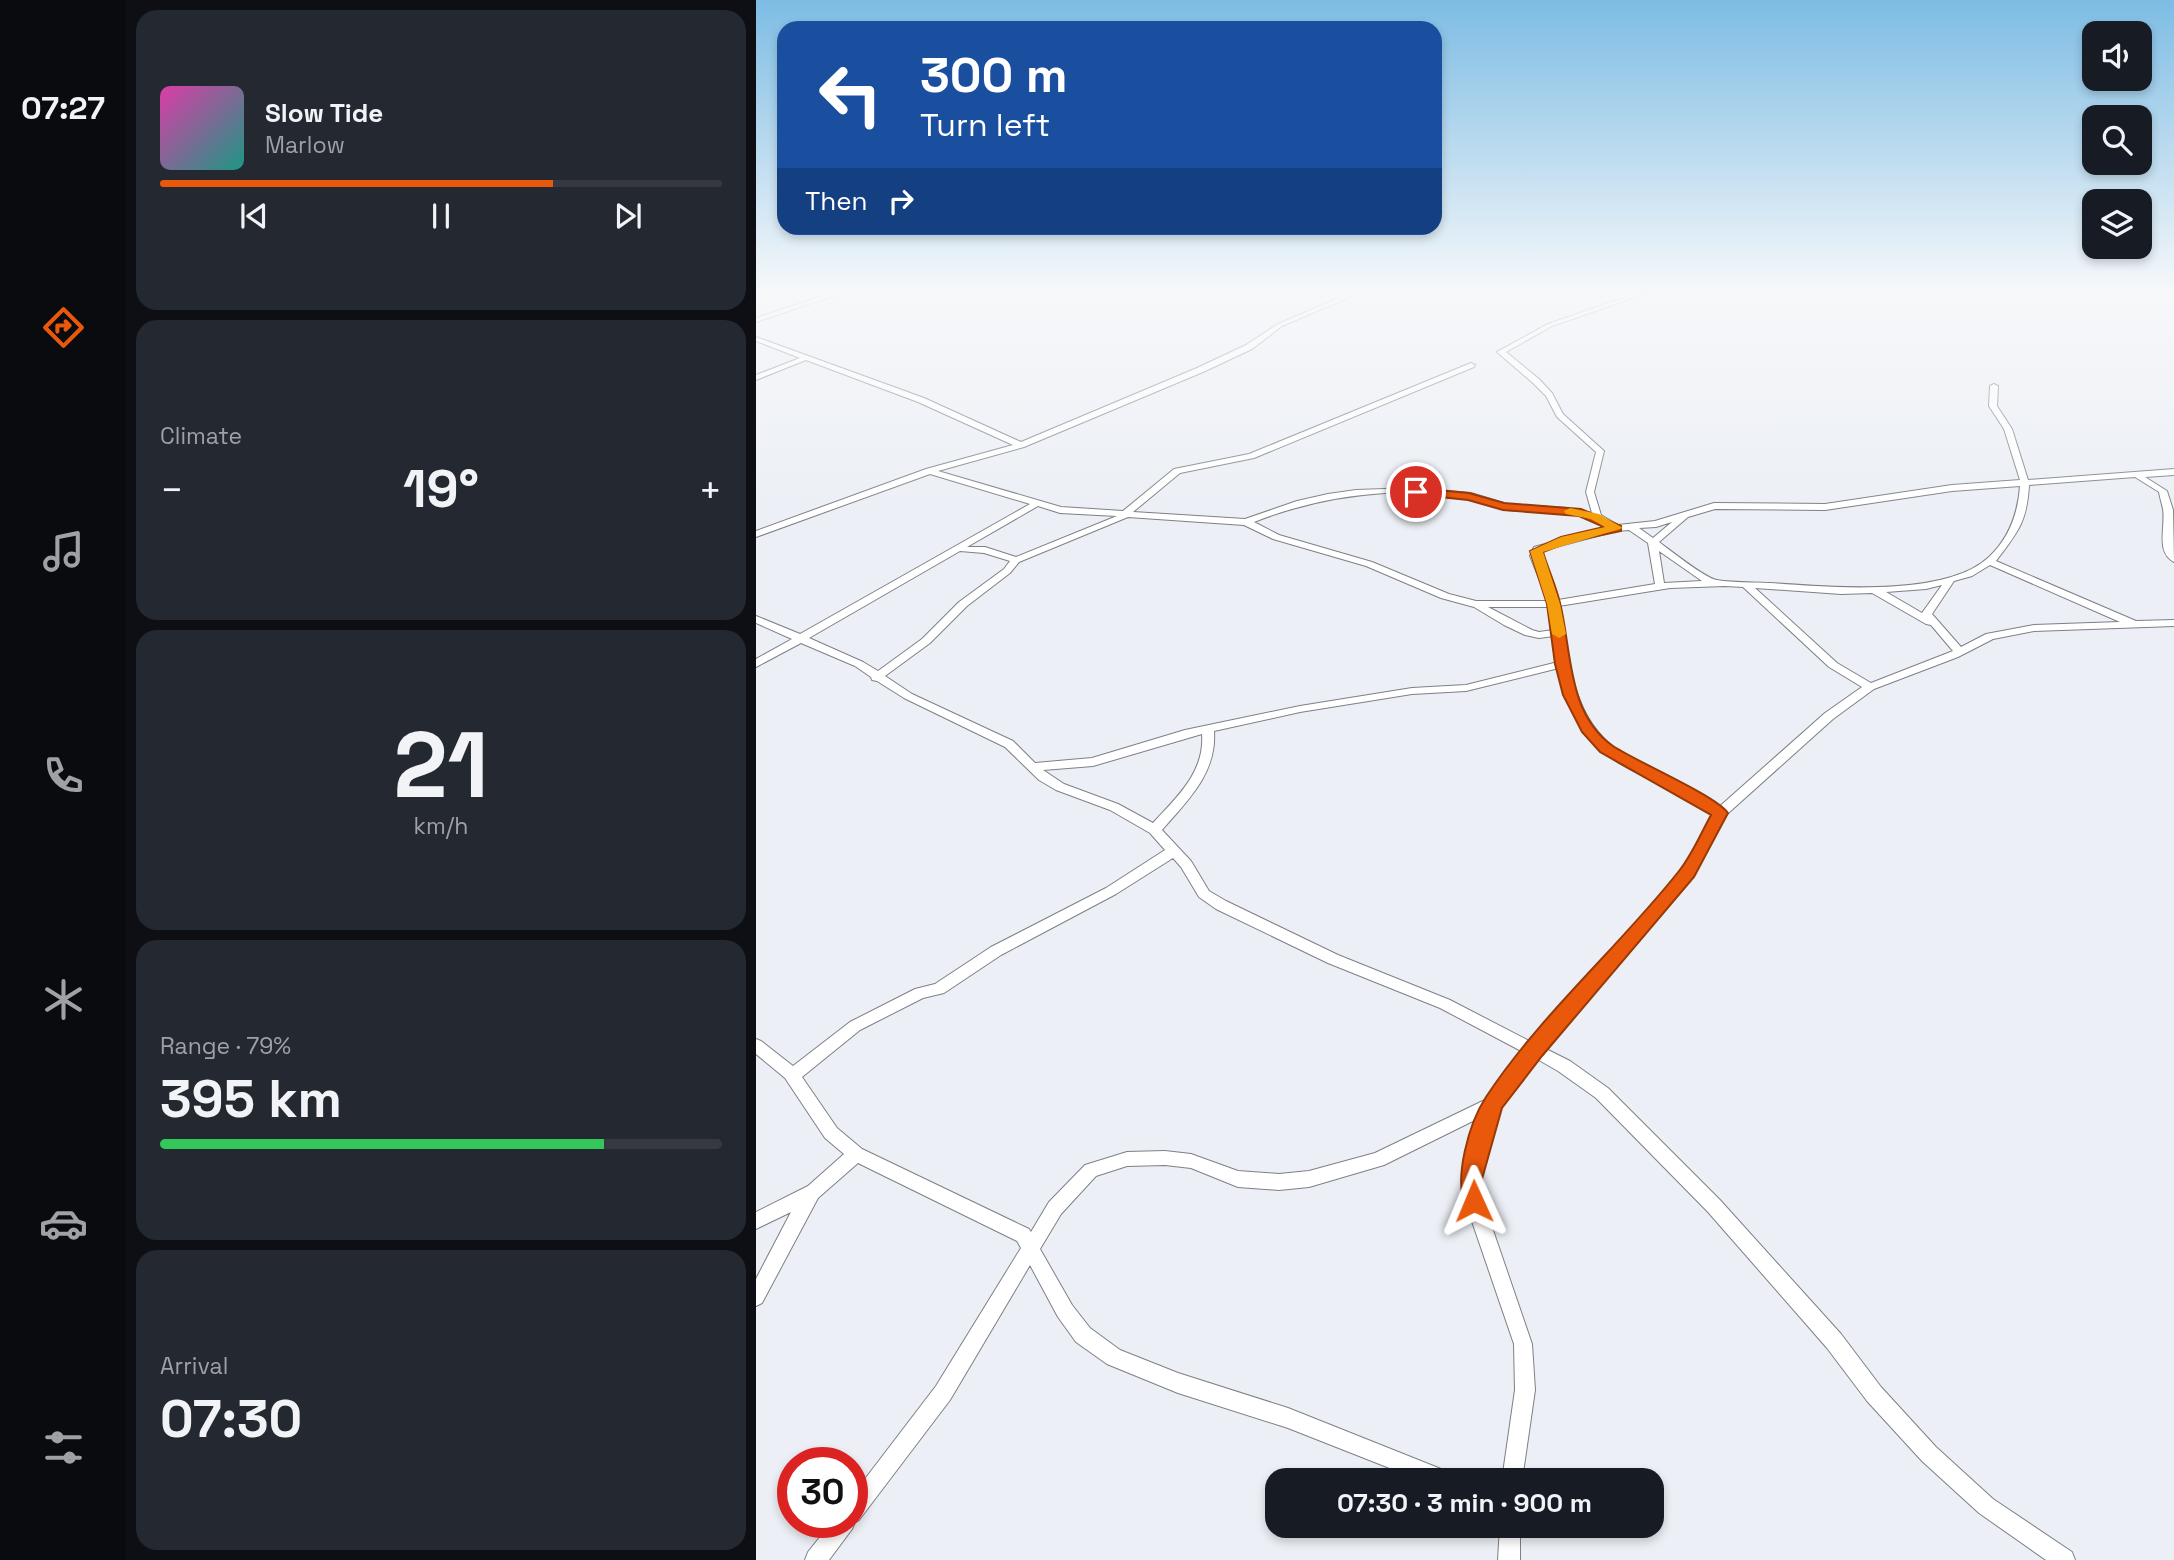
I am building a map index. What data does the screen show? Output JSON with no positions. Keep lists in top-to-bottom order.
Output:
{
  "page": {
    "tabs": "07:27",
    "turn": ["300 m", "Turn left"],
    "song": ["Slow Tide", "Marlow"],
    "then": "Then",
    "tile": [
      "Climate",
      ["21", "km/h"],
      ["Range · 79%", "395 km"],
      ["Arrival", "07:30"]
    ],
    "heat": ["−", "19°", "+"],
    "limit": "30",
    "trip": "07:30 · 3 min · 900 m"
  }
}
